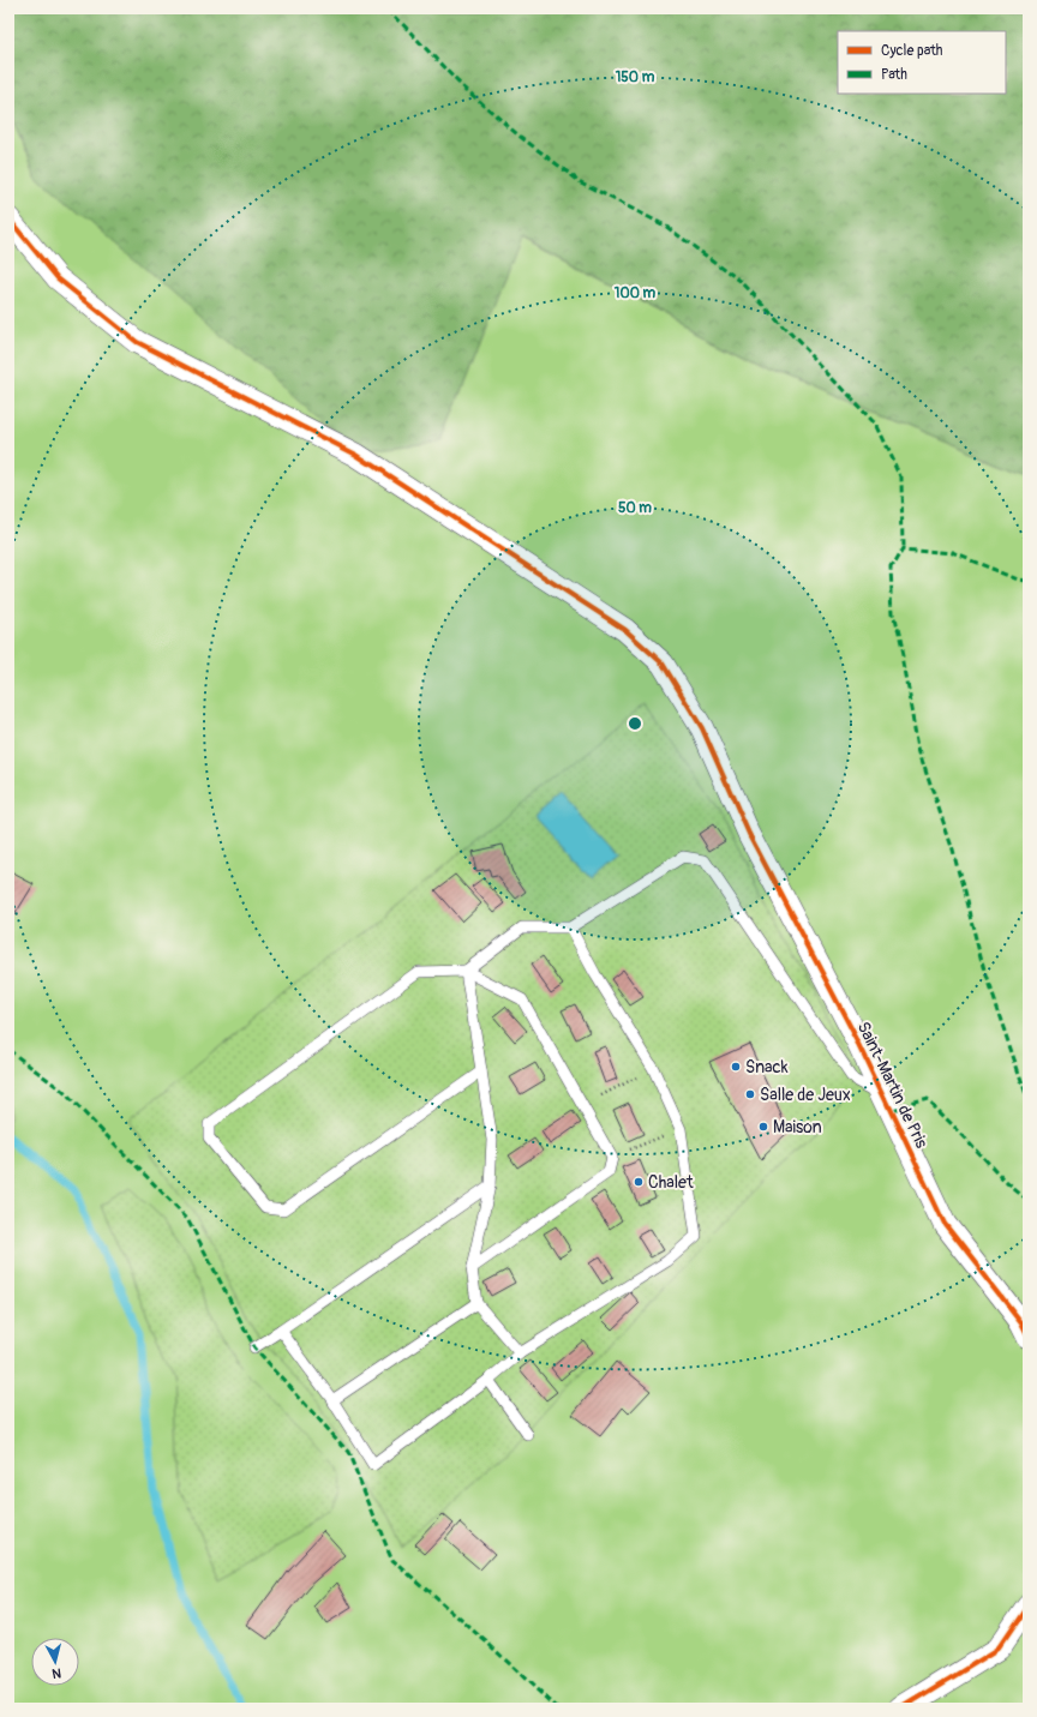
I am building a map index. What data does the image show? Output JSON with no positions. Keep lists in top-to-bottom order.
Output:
{
  "streets": {
    "street": ["Saint-Martin de Pris"]
  },
  "places": [
    "Snack",
    "Salle de Jeux",
    "Maison",
    "Chalet"
  ],
  "legend": ["Cycle path", "Path"],
  "north": "bottom",
  "rings": ["150 m", "100 m", "50 m"]
}
